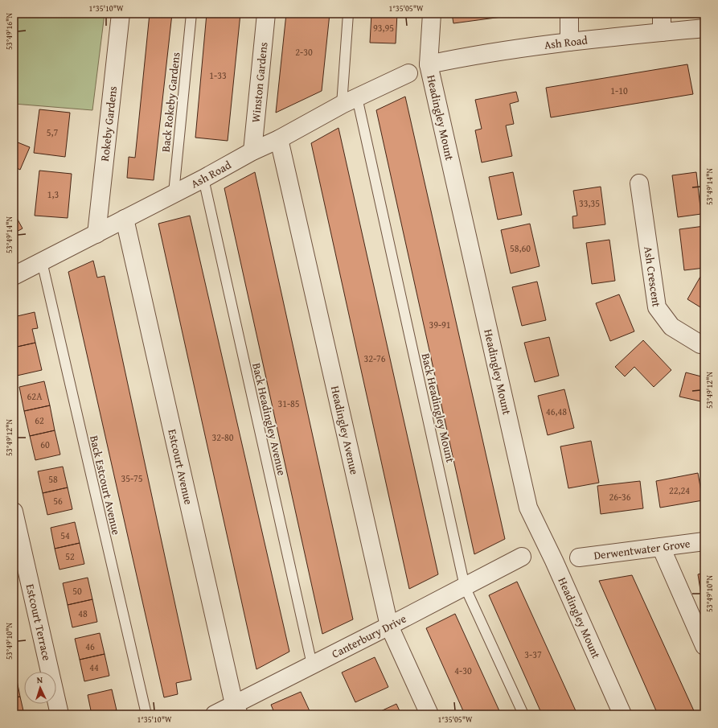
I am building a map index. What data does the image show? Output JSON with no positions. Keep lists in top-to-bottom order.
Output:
{
  "streets": {
    "street": [
      "Ash Road",
      "Winston Gardens",
      "Headingley Mount",
      "Rokeby Gardens",
      "Ash Crescent",
      "Headingley Avenue",
      "Estcourt Avenue",
      "Derwentwater Grove",
      "Estcourt Terrace",
      "Canterbury Drive"
    ],
    "lane": [
      "Back Rokeby Gardens",
      "Back Headingley Mount",
      "Back Headingley Avenue",
      "Back Estcourt Avenue"
    ]
  },
  "crossings": [
    ["Ash Road", "Winston Gardens"],
    ["Ash Road", "Back Rokeby Gardens"],
    ["Ash Road", "Headingley Mount"],
    ["Ash Road", "Rokeby Gardens"],
    ["Ash Road", "Back Headingley Mount"],
    ["Ash Road", "Back Headingley Avenue"],
    ["Ash Road", "Headingley Avenue"],
    ["Ash Road", "Estcourt Avenue"],
    ["Ash Road", "Back Estcourt Avenue"],
    ["Back Headingley Mount", "Canterbury Drive"],
    ["Back Headingley Avenue", "Canterbury Drive"],
    ["Headingley Avenue", "Canterbury Drive"],
    ["Estcourt Avenue", "Canterbury Drive"]
  ],
  "house_numbers": [
    "93,95",
    "2-30",
    "1-33",
    "1-10",
    "5,7",
    "1,3",
    "33,35",
    "58,60",
    "39-91",
    "32-76",
    "62A",
    "31-85",
    "46,48",
    "62",
    "32-80",
    "60",
    "35-75",
    "58",
    "22,24",
    "26-36",
    "56",
    "54",
    "52",
    "50",
    "48",
    "46",
    "3-37",
    "44",
    "4-30"
  ],
  "north": "top",
  "coordinates": [
    "1°35'10\"W",
    "1°35'05\"W",
    "53°49'16\"N",
    "53°49'14\"N",
    "53°49'12\"N",
    "53°49'10\"N"
  ]
}
